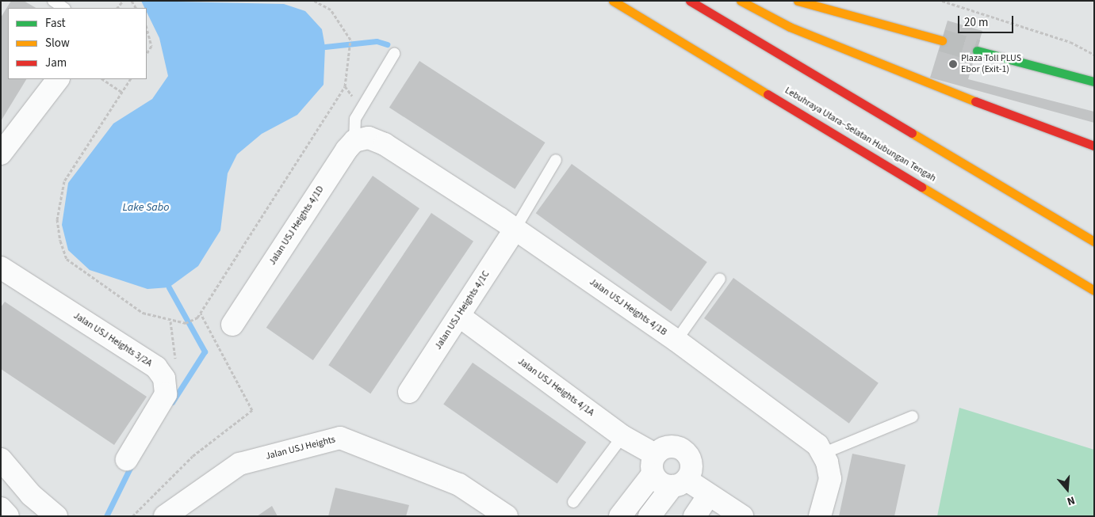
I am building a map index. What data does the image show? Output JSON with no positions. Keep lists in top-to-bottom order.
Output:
{
  "streets": {
    "highway": ["Lebuhraya Utara–Selatan Hubungan Tengah"],
    "street": [
      "Jalan USJ Heights 4/1D",
      "Jalan USJ Heights 4/1B",
      "Jalan USJ Heights 4/1C",
      "Jalan USJ Heights 3/2A",
      "Jalan USJ Heights 4/1A",
      "Jalan USJ Heights"
    ]
  },
  "crossings": [
    ["Jalan USJ Heights 4/1D", "Jalan USJ Heights 4/1B"],
    ["Jalan USJ Heights 4/1B", "Jalan USJ Heights 4/1C"],
    ["Jalan USJ Heights 4/1C", "Jalan USJ Heights 4/1A"]
  ],
  "water": ["Lake Sabo"],
  "places": ["Plaza Toll PLUS Ebor (Exit-1)"],
  "legend": ["Fast", "Slow", "Jam"],
  "scale_bar": "20 m",
  "north": "bottom"
}
